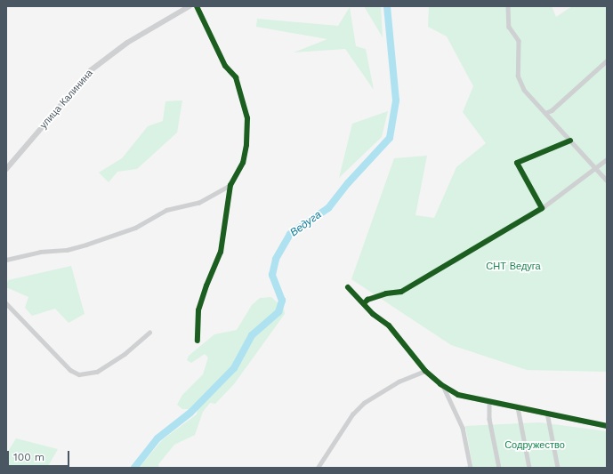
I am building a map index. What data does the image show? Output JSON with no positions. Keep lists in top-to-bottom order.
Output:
{
  "streets": {
    "street": ["улица Калинина"]
  },
  "water": ["Ведуга"],
  "parks": ["СНТ Ведуга", "Содружество"],
  "scale_bar": "100 m"
}
